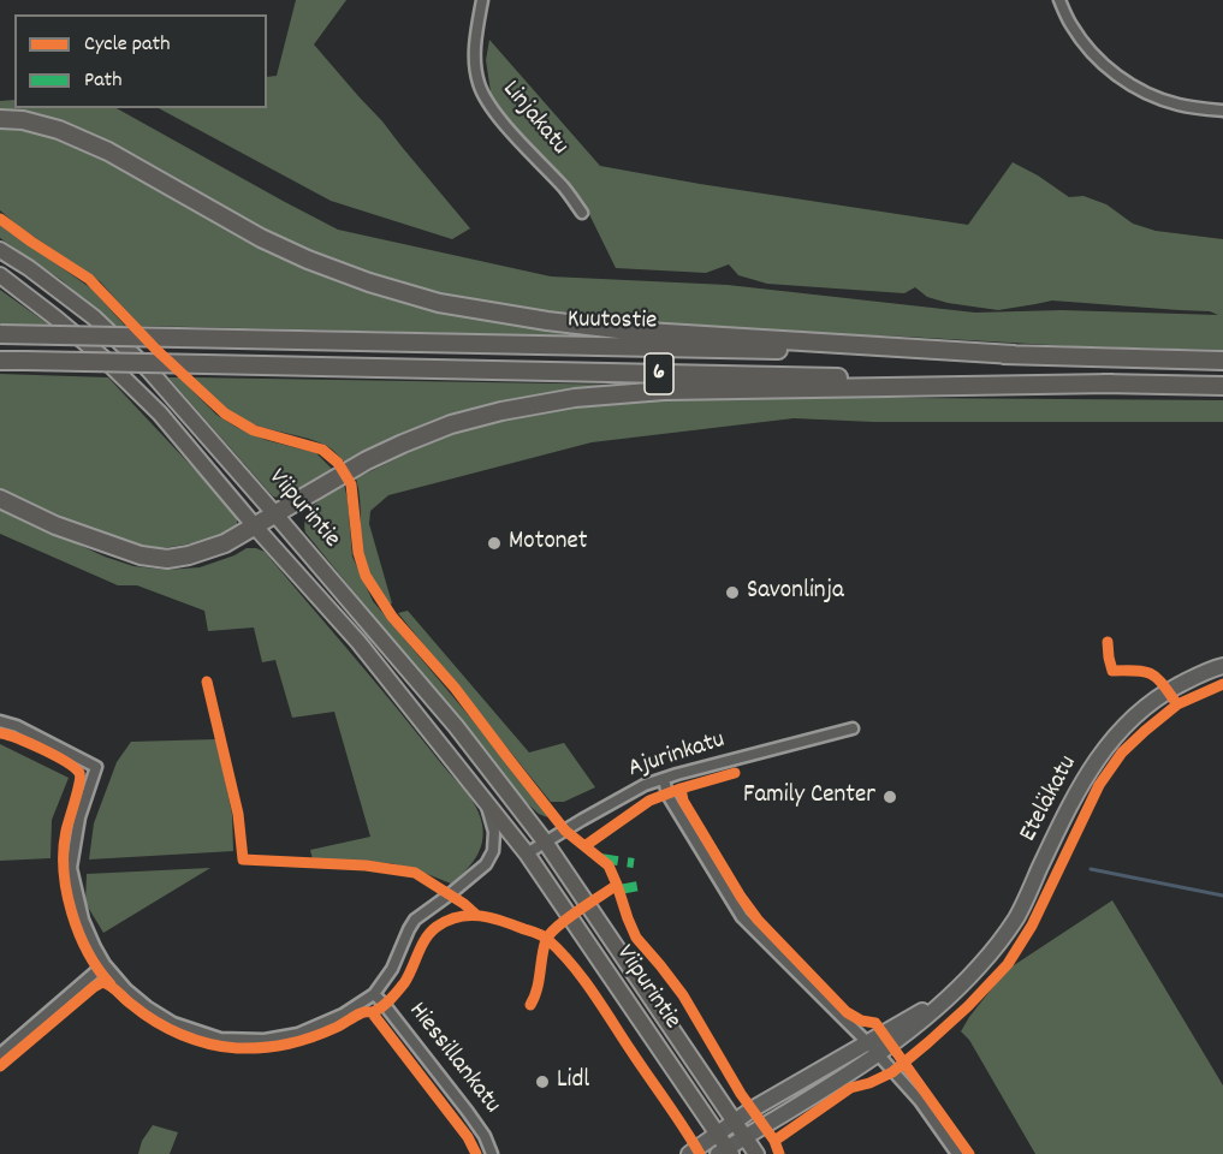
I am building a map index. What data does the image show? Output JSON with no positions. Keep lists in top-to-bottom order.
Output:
{
  "streets": {
    "highway": ["Kuutostie", "6"],
    "main road": ["Viipurintie", "Eteläkatu"],
    "street": ["Linjakatu", "Ajurinkatu", "Hiessillankatu"]
  },
  "crossings": [
    ["Viipurintie", "Ajurinkatu"],
    ["Viipurintie", "Eteläkatu"]
  ],
  "places": [
    "Motonet",
    "Savonlinja",
    "Family Center",
    "Lidl"
  ],
  "legend": ["Cycle path", "Path"]
}
